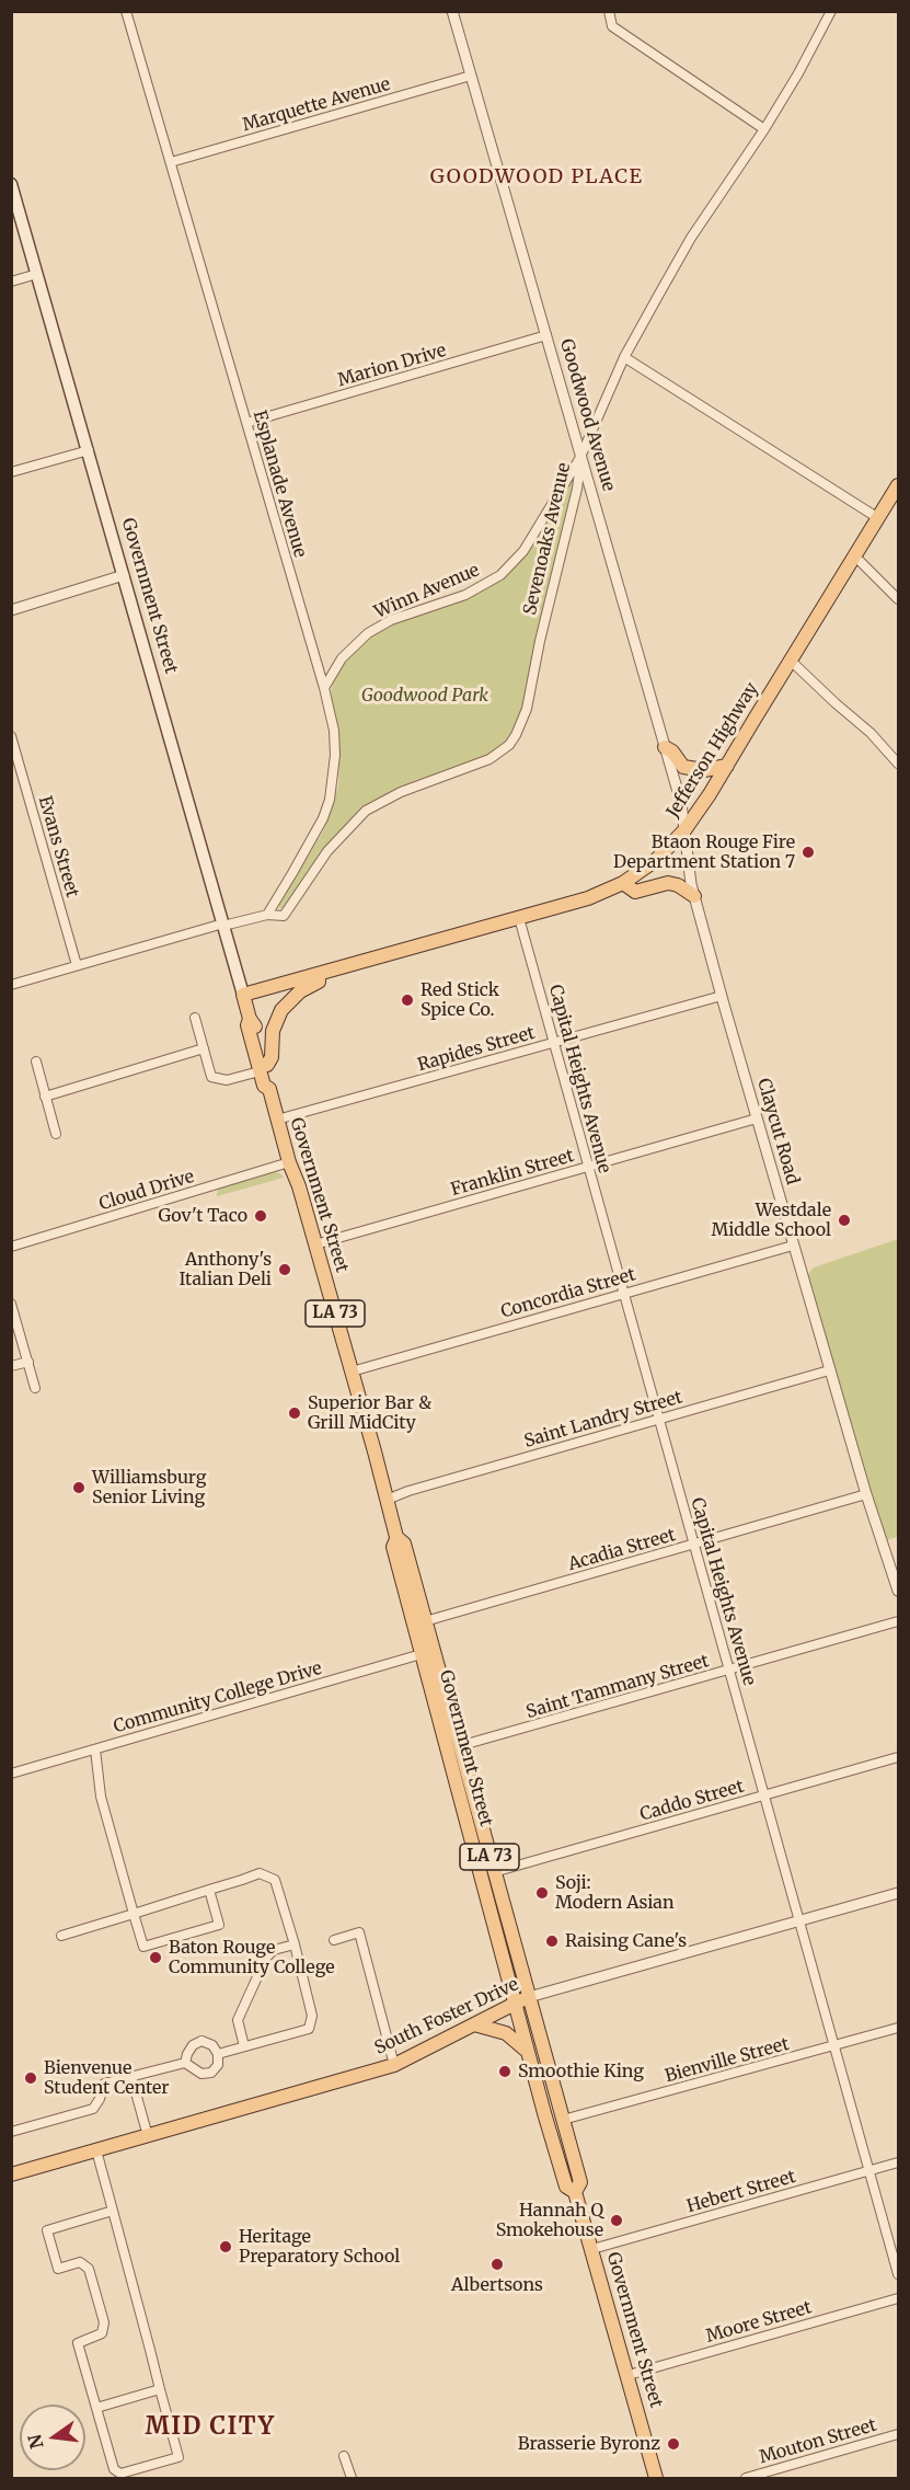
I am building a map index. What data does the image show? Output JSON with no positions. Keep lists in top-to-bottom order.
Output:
{
  "streets": {
    "main road": [
      "Government Street",
      "Jefferson Highway",
      "LA 73",
      "South Foster Drive"
    ],
    "street": [
      "Marquette Avenue",
      "Marion Drive",
      "Goodwood Avenue",
      "Esplanade Avenue",
      "Sevenoaks Avenue",
      "Winn Avenue",
      "Evans Street",
      "Rapides Street",
      "Capital Heights Avenue",
      "Claycut Road",
      "Franklin Street",
      "Cloud Drive",
      "Concordia Street",
      "Saint Landry Street",
      "Acadia Street",
      "Saint Tammany Street",
      "Community College Drive",
      "Caddo Street",
      "Bienville Street",
      "Hebert Street",
      "Moore Street",
      "Mouton Street"
    ]
  },
  "crossings": [
    ["Marquette Avenue", "Goodwood Avenue"],
    ["Marquette Avenue", "Esplanade Avenue"],
    ["Marion Drive", "Goodwood Avenue"],
    ["Marion Drive", "Esplanade Avenue"],
    ["Goodwood Avenue", "Sevenoaks Avenue"],
    ["Goodwood Avenue", "Winn Avenue"],
    ["Goodwood Avenue", "Jefferson Highway"],
    ["Goodwood Avenue", "Claycut Road"],
    ["Esplanade Avenue", "Sevenoaks Avenue"],
    ["Esplanade Avenue", "Winn Avenue"],
    ["Sevenoaks Avenue", "Winn Avenue"],
    ["Government Street", "Jefferson Highway"],
    ["Government Street", "Rapides Street"],
    ["Government Street", "Franklin Street"],
    ["Government Street", "Cloud Drive"],
    ["Government Street", "Concordia Street"],
    ["Government Street", "Saint Landry Street"],
    ["Government Street", "Acadia Street"],
    ["Government Street", "Saint Tammany Street"],
    ["Government Street", "Community College Drive"],
    ["Government Street", "Caddo Street"],
    ["Government Street", "South Foster Drive"],
    ["Government Street", "Bienville Street"],
    ["Government Street", "Hebert Street"],
    ["Government Street", "Moore Street"],
    ["Jefferson Highway", "Capital Heights Avenue"],
    ["Jefferson Highway", "Claycut Road"],
    ["Rapides Street", "Capital Heights Avenue"],
    ["Rapides Street", "Claycut Road"],
    ["Capital Heights Avenue", "Franklin Street"],
    ["Capital Heights Avenue", "Concordia Street"],
    ["Capital Heights Avenue", "Saint Landry Street"],
    ["Capital Heights Avenue", "Acadia Street"],
    ["Capital Heights Avenue", "Saint Tammany Street"],
    ["Capital Heights Avenue", "Caddo Street"],
    ["Capital Heights Avenue", "South Foster Drive"],
    ["Capital Heights Avenue", "Bienville Street"],
    ["Capital Heights Avenue", "Hebert Street"],
    ["Claycut Road", "Franklin Street"],
    ["Claycut Road", "Concordia Street"],
    ["Claycut Road", "Saint Landry Street"],
    ["Claycut Road", "Acadia Street"]
  ],
  "districts": ["GOODWOOD PLACE", "MID CITY"],
  "parks": ["Goodwood Park"],
  "places": [
    "Btaon Rouge Fire Department Station 7",
    "Red Stick Spice Co.",
    "Gov't Taco",
    "Westdale Middle School",
    "Anthony's Italian Deli",
    "Superior Bar & Grill MidCity",
    "Williamsburg Senior Living",
    "Soji: Modern Asian",
    "Raising Cane's",
    "Baton Rouge Community College",
    "Smoothie King",
    "Bienvenue Student Center",
    "Hannah Q Smokehouse",
    "Heritage Preparatory School",
    "Albertsons",
    "Brasserie Byronz"
  ],
  "north": "left"
}
